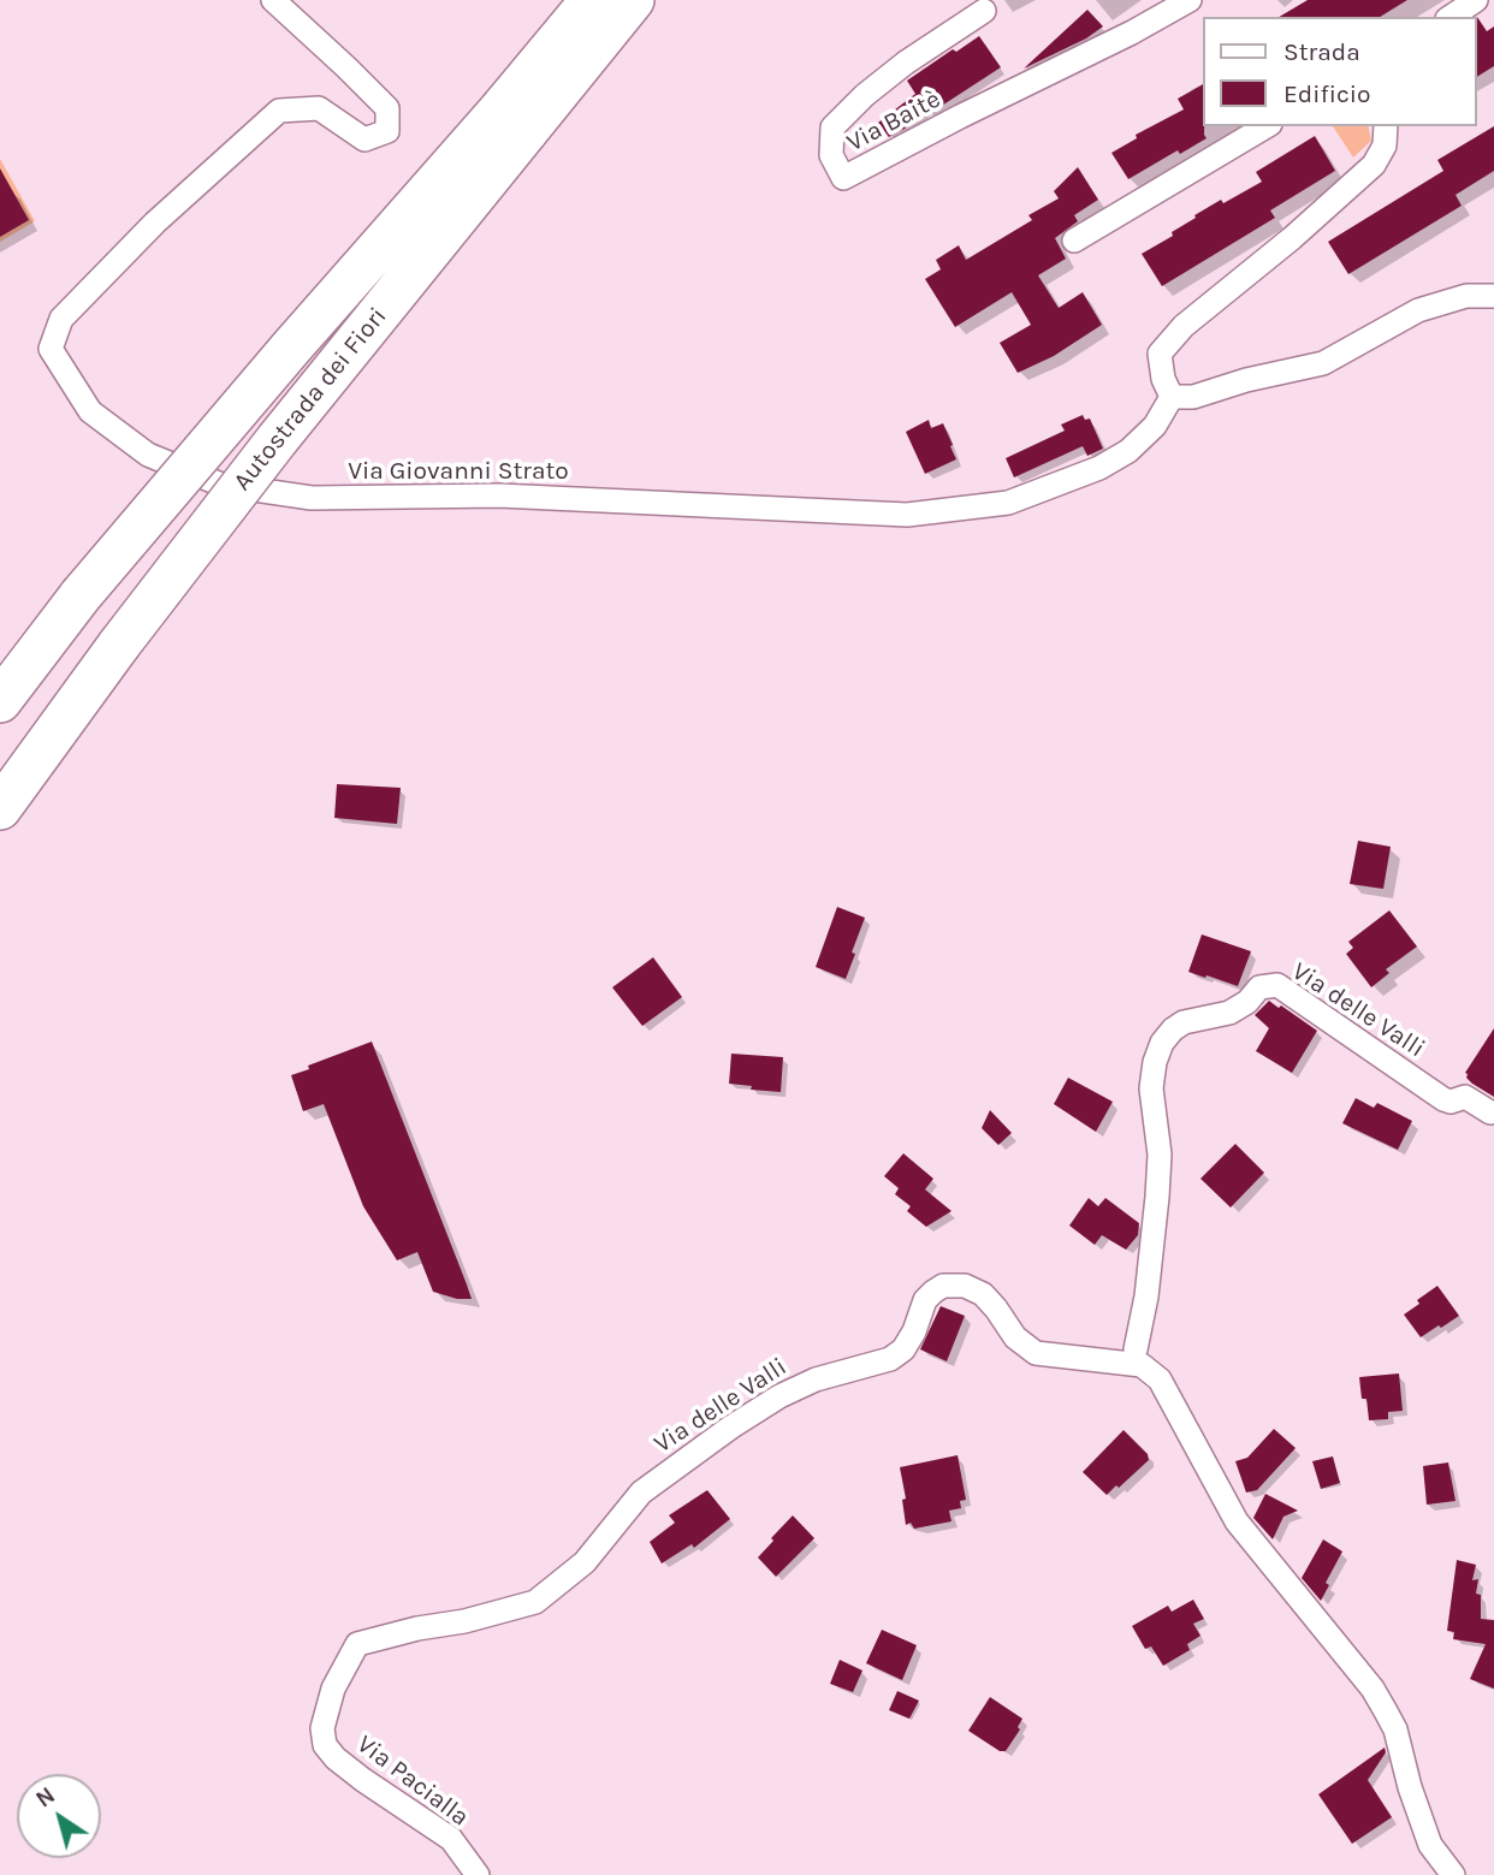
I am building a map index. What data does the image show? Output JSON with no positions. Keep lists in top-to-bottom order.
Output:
{
  "streets": {
    "highway": ["Autostrada dei Fiori"],
    "street": [
      "Via Baitè",
      "Via Giovanni Strato",
      "Via delle Valli",
      "Via Pacialla"
    ]
  },
  "crossings": [
    ["Via delle Valli", "Via Pacialla"]
  ],
  "legend": ["Strada", "Edificio"],
  "north": "top left"
}
